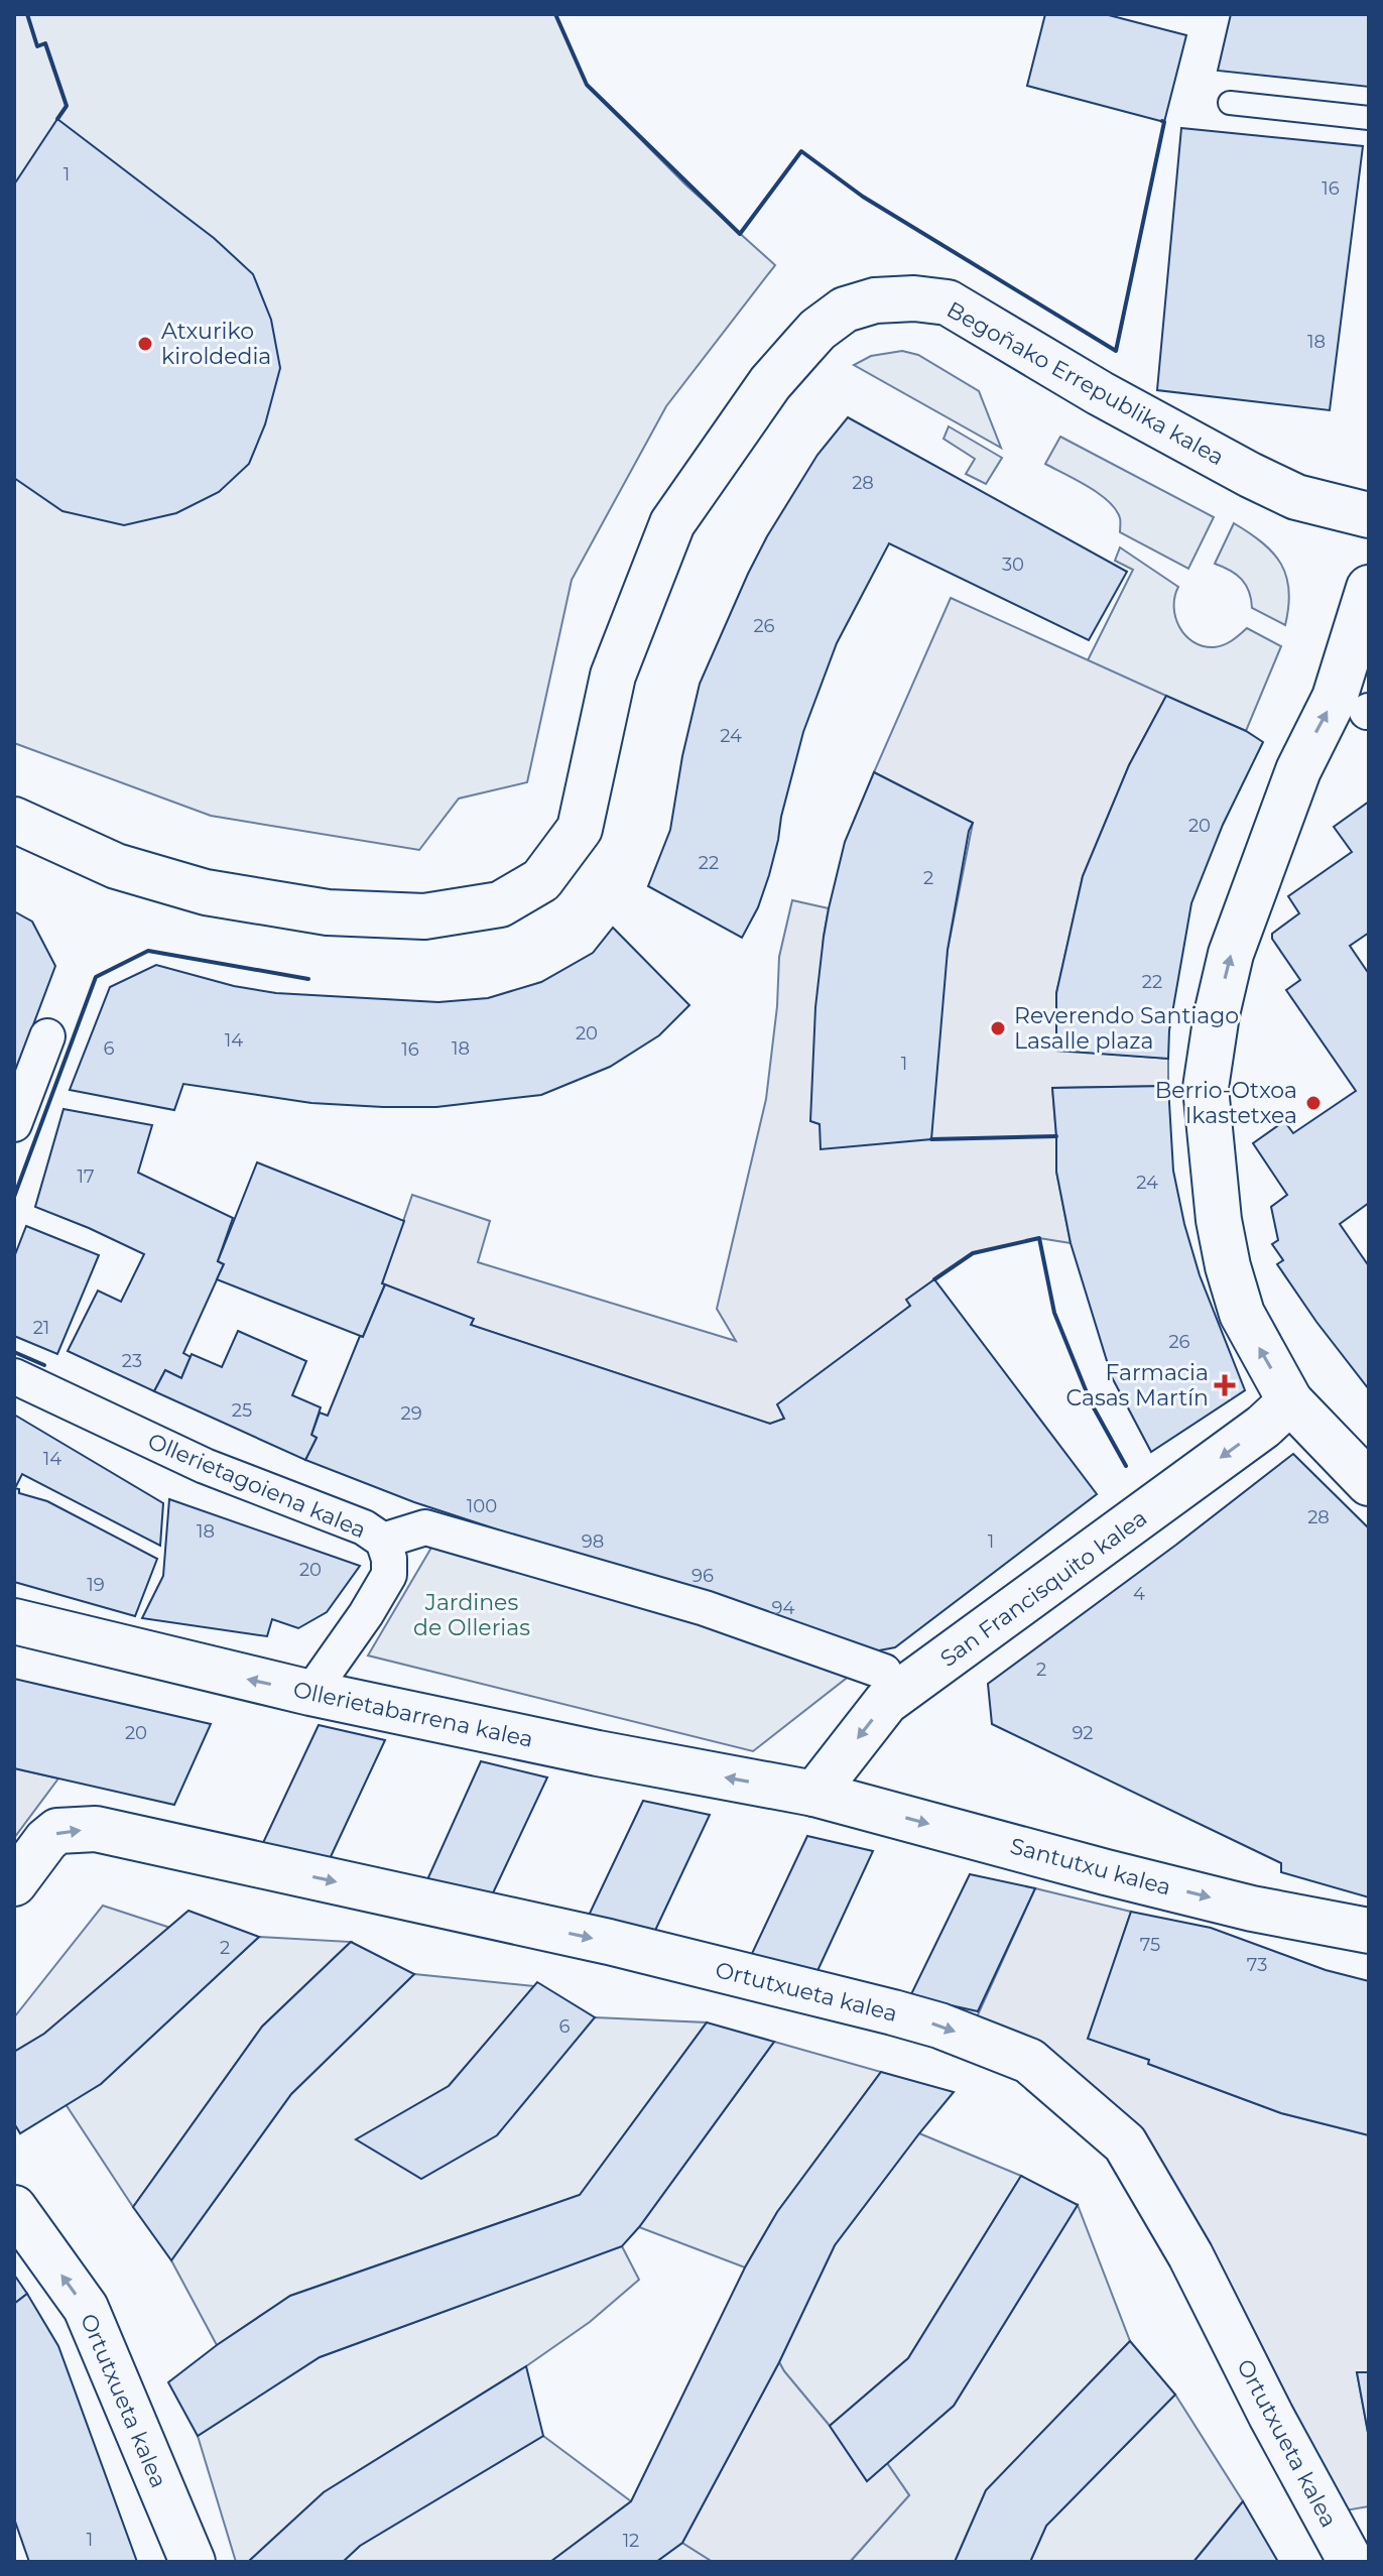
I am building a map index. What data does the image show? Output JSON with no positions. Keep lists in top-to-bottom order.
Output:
{
  "streets": {
    "street": [
      "Begoñako Errepublika kalea",
      "Ollerietagoiena kalea",
      "San Francisquito kalea",
      "Ollerietabarrena kalea",
      "Santutxu kalea",
      "Ortutxueta kalea"
    ]
  },
  "crossings": [
    ["Ollerietagoiena kalea", "Ollerietabarrena kalea"],
    ["San Francisquito kalea", "Ollerietabarrena kalea"],
    ["San Francisquito kalea", "Santutxu kalea"],
    ["Ollerietabarrena kalea", "Santutxu kalea"]
  ],
  "one_way": ["San Francisquito kalea", "Santutxu kalea"],
  "parks": ["Jardines de Ollerias"],
  "places": {
    "other": ["Atxuriko kiroldedia", "Reverendo Santiago Lasalle plaza", "Berrio-Otxoa Ikastetxea"],
    "health": ["Farmacia Casas Martín"]
  },
  "house_numbers": [
    "1",
    "16",
    "18",
    "28",
    "30",
    "26",
    "24",
    "20",
    "22",
    "2",
    "22",
    "20",
    "14",
    "6",
    "18",
    "16",
    "1",
    "17",
    "24",
    "21",
    "26",
    "23",
    "25",
    "29",
    "14",
    "100",
    "28",
    "18",
    "98",
    "1",
    "20",
    "96",
    "19",
    "4",
    "94",
    "2",
    "20",
    "92",
    "75",
    "2",
    "73",
    "6",
    "1",
    "12"
  ]
}
